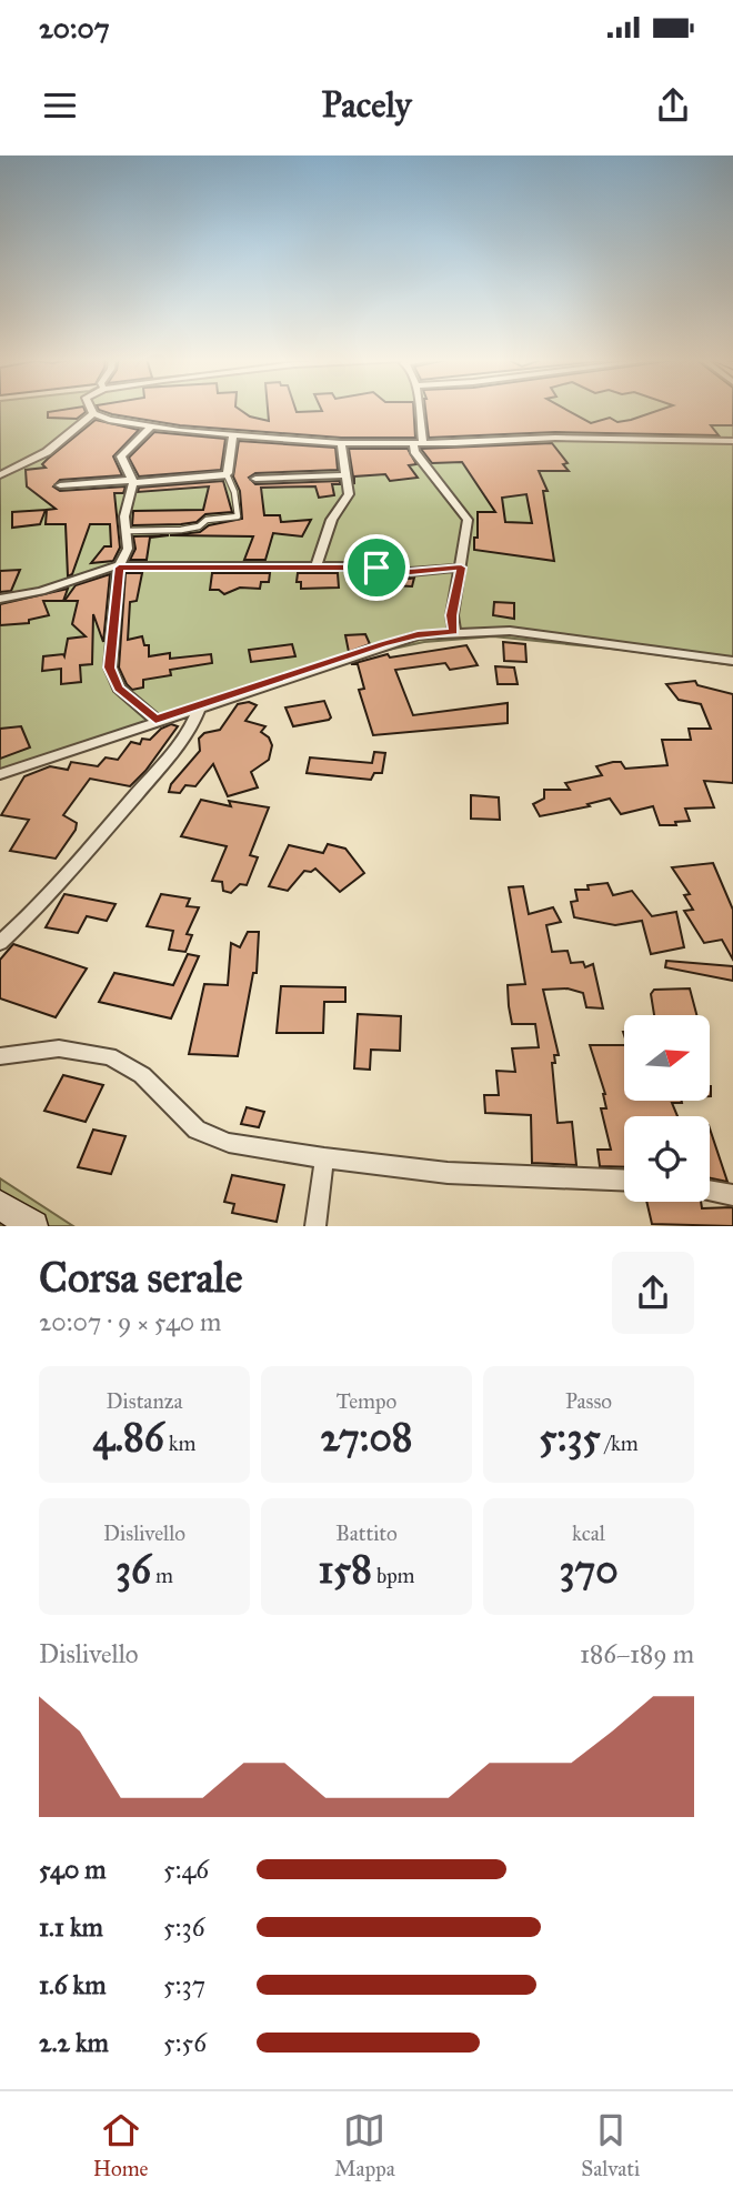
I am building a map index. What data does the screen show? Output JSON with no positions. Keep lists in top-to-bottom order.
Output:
{
  "north": "right",
  "page": {
    "status": "20:07",
    "header": "Pacely",
    "heading": ["Corsa serale", "20:07 · 9 × 540 m"],
    "stats": [
      ["Distanza", "4.86 km"],
      ["Tempo", "27:08"],
      ["Passo", "5:35 /km"],
      ["Dislivello", "36 m"],
      ["Battito", "158 bpm"],
      ["kcal", "370"]
    ],
    "chart": ["Dislivello", "186–189 m"],
    "list": [
      {
        "name": "540 m",
        "note": "5:46"
      },
      {
        "name": "1.1 km",
        "note": "5:36"
      },
      {
        "name": "1.6 km",
        "note": "5:37"
      },
      {
        "name": "2.2 km",
        "note": "5:56"
      }
    ],
    "tabs": ["Home", "Mappa", "Salvati"]
  }
}
